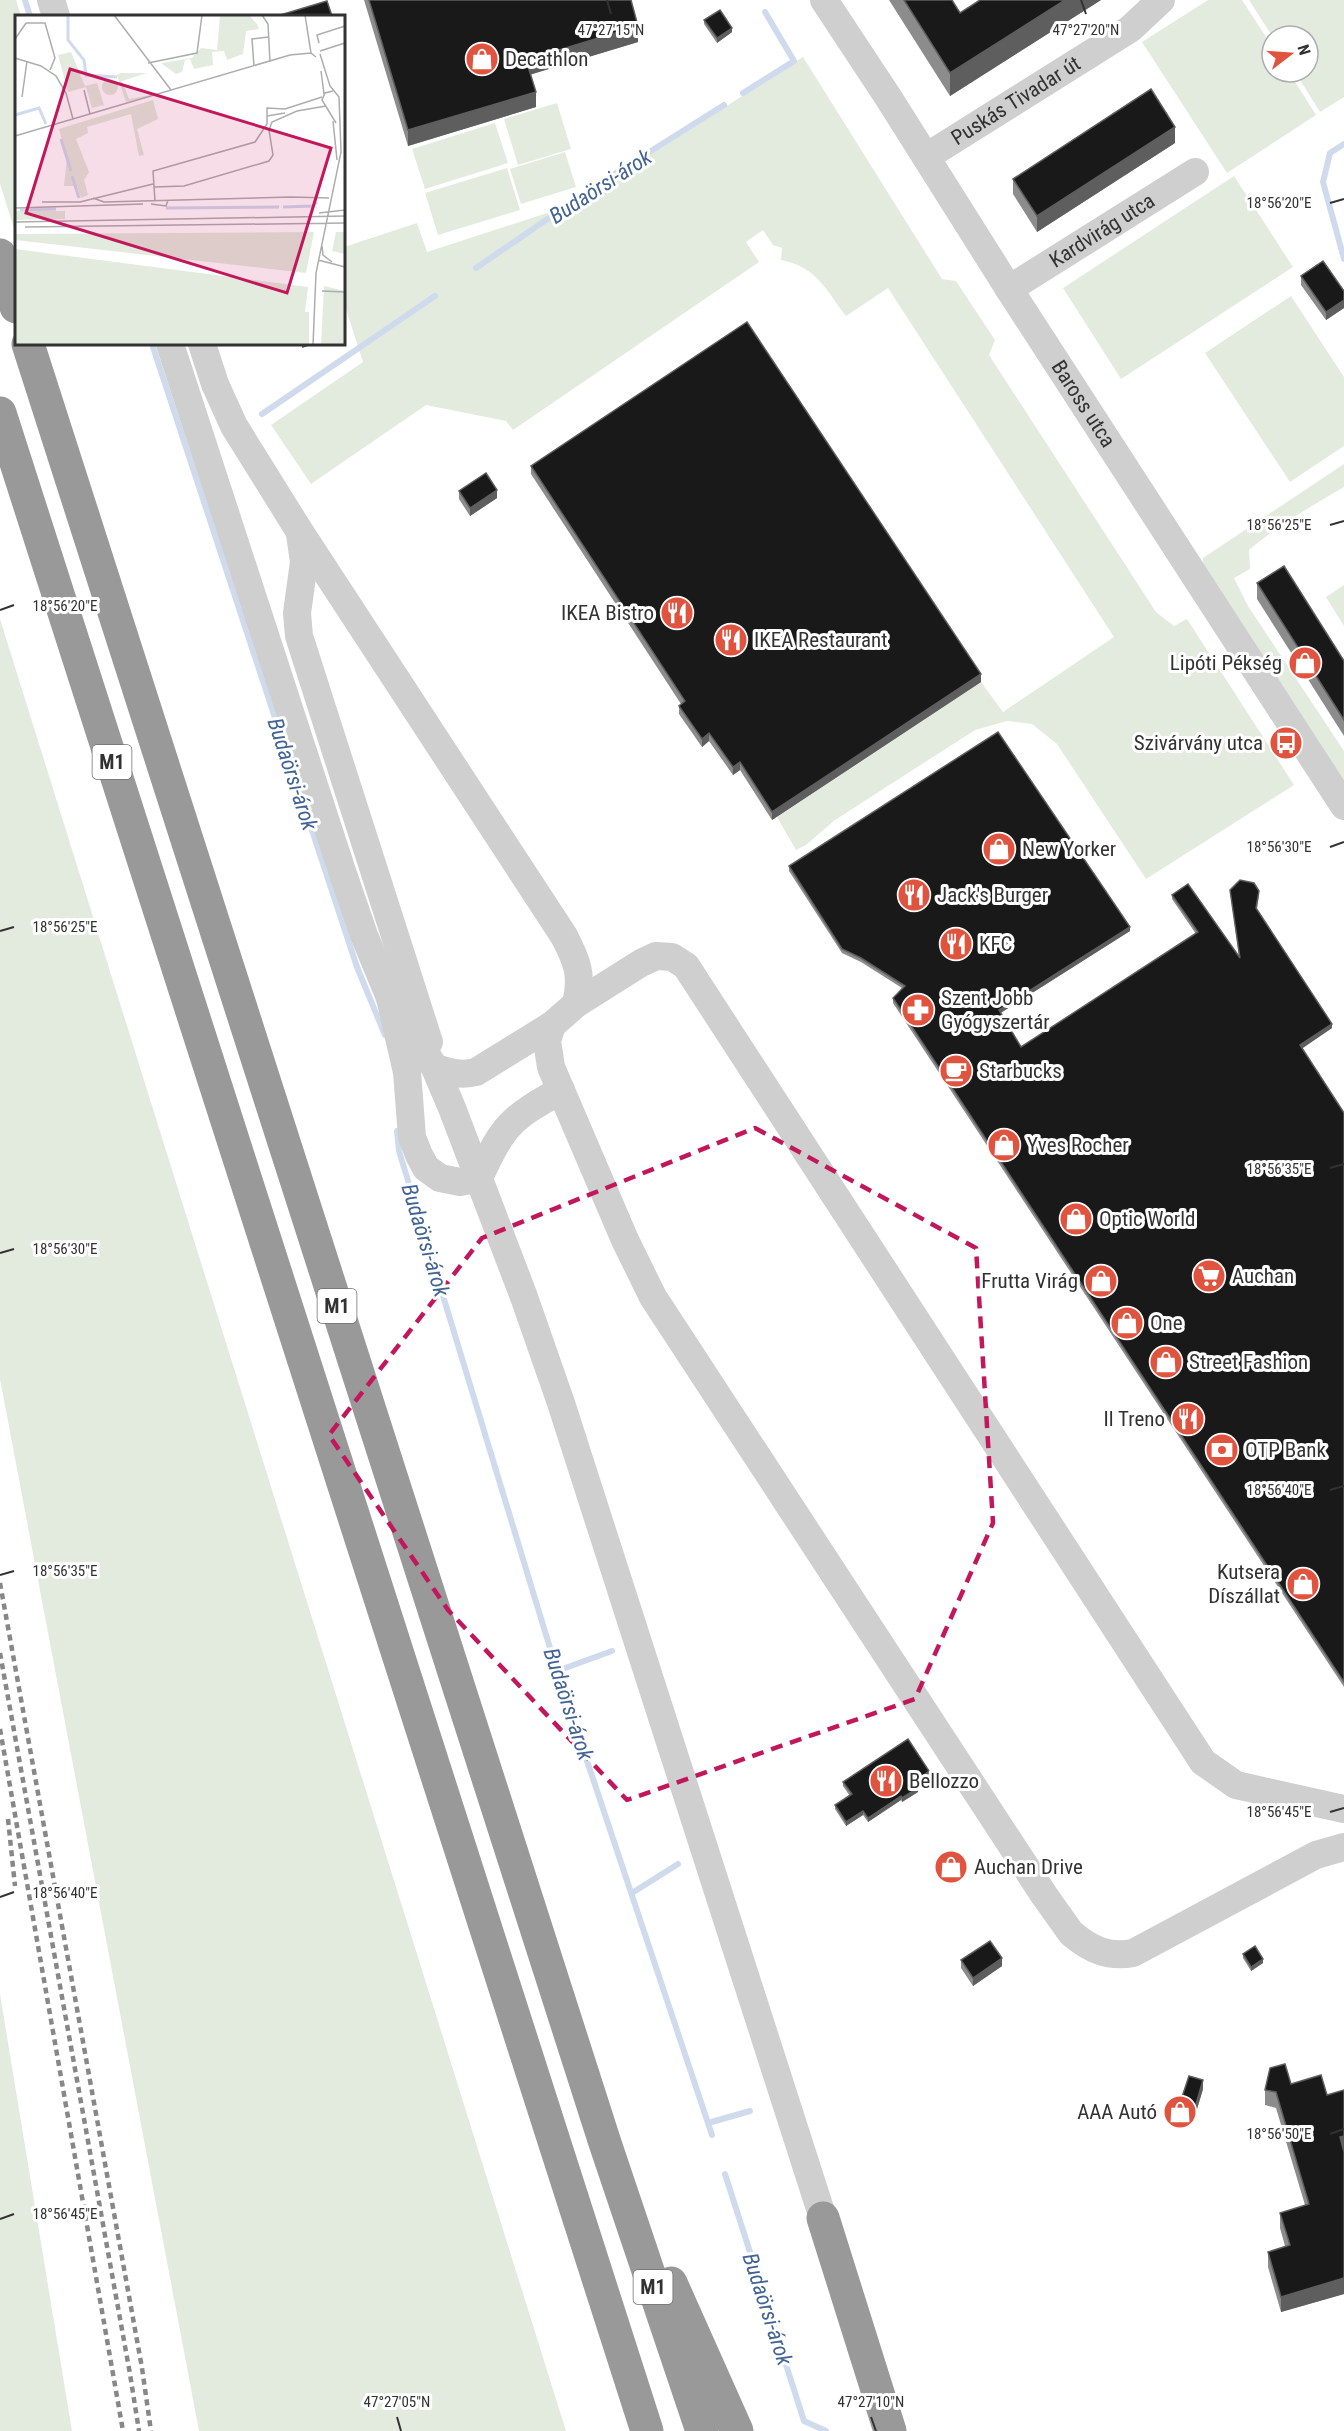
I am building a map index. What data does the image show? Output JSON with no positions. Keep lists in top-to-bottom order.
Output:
{
  "streets": {
    "highway": ["M1"],
    "street": ["Puskás Tivadar út", "Kardvirág utca", "Baross utca"]
  },
  "crossings": [
    ["Puskás Tivadar út", "Baross utca"],
    ["Kardvirág utca", "Baross utca"]
  ],
  "water": ["Budaörsi-árok"],
  "places": {
    "shop": [
      "Decathlon",
      "Lipóti Pékség",
      "New Yorker",
      "Yves Rocher",
      "Optic World",
      "Frutta Virág",
      "One",
      "Street Fashion",
      "Kutsera Díszállat",
      "Auchan Drive",
      "AAA Autó"
    ],
    "restaurant": [
      "IKEA Bistro",
      "IKEA Restaurant",
      "Jack's Burger",
      "KFC",
      "Il Treno",
      "Bellozzo"
    ],
    "bus stop": ["Szivárvány utca"],
    "pharmacy": ["Szent Jobb Gyógyszertár"],
    "cafe": ["Starbucks"],
    "supermarket": ["Auchan"],
    "bank": ["OTP Bank"]
  },
  "north": "right",
  "coordinates": [
    "47°27'15\"N",
    "47°27'20\"N",
    "18°56'20\"E",
    "18°56'25\"E",
    "18°56'30\"E",
    "18°56'35\"E",
    "18°56'40\"E",
    "18°56'45\"E",
    "18°56'50\"E",
    "47°27'05\"N",
    "47°27'10\"N"
  ]
}
